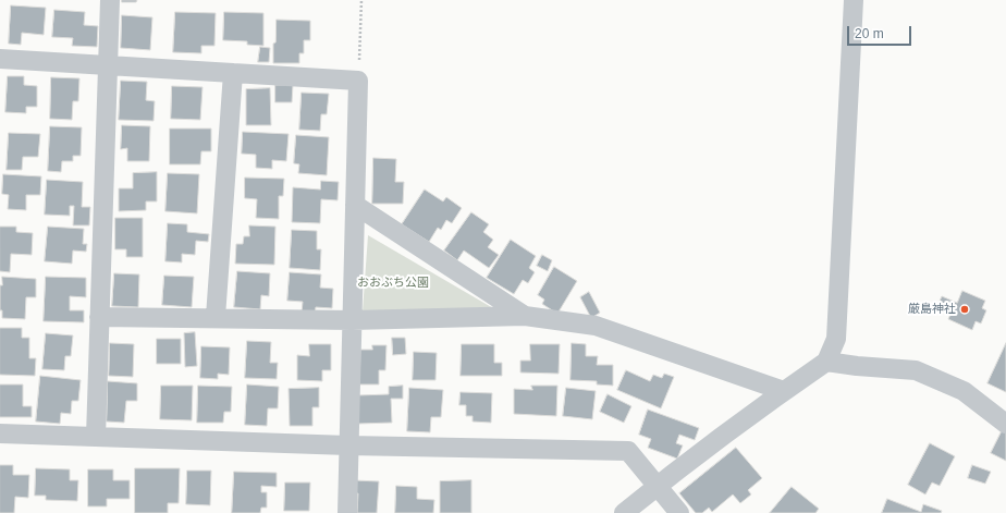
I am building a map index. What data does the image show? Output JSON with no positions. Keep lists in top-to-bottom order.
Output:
{
  "parks": ["おおぶち公園"],
  "places": ["厳島神社"],
  "scale_bar": "20 m"
}
